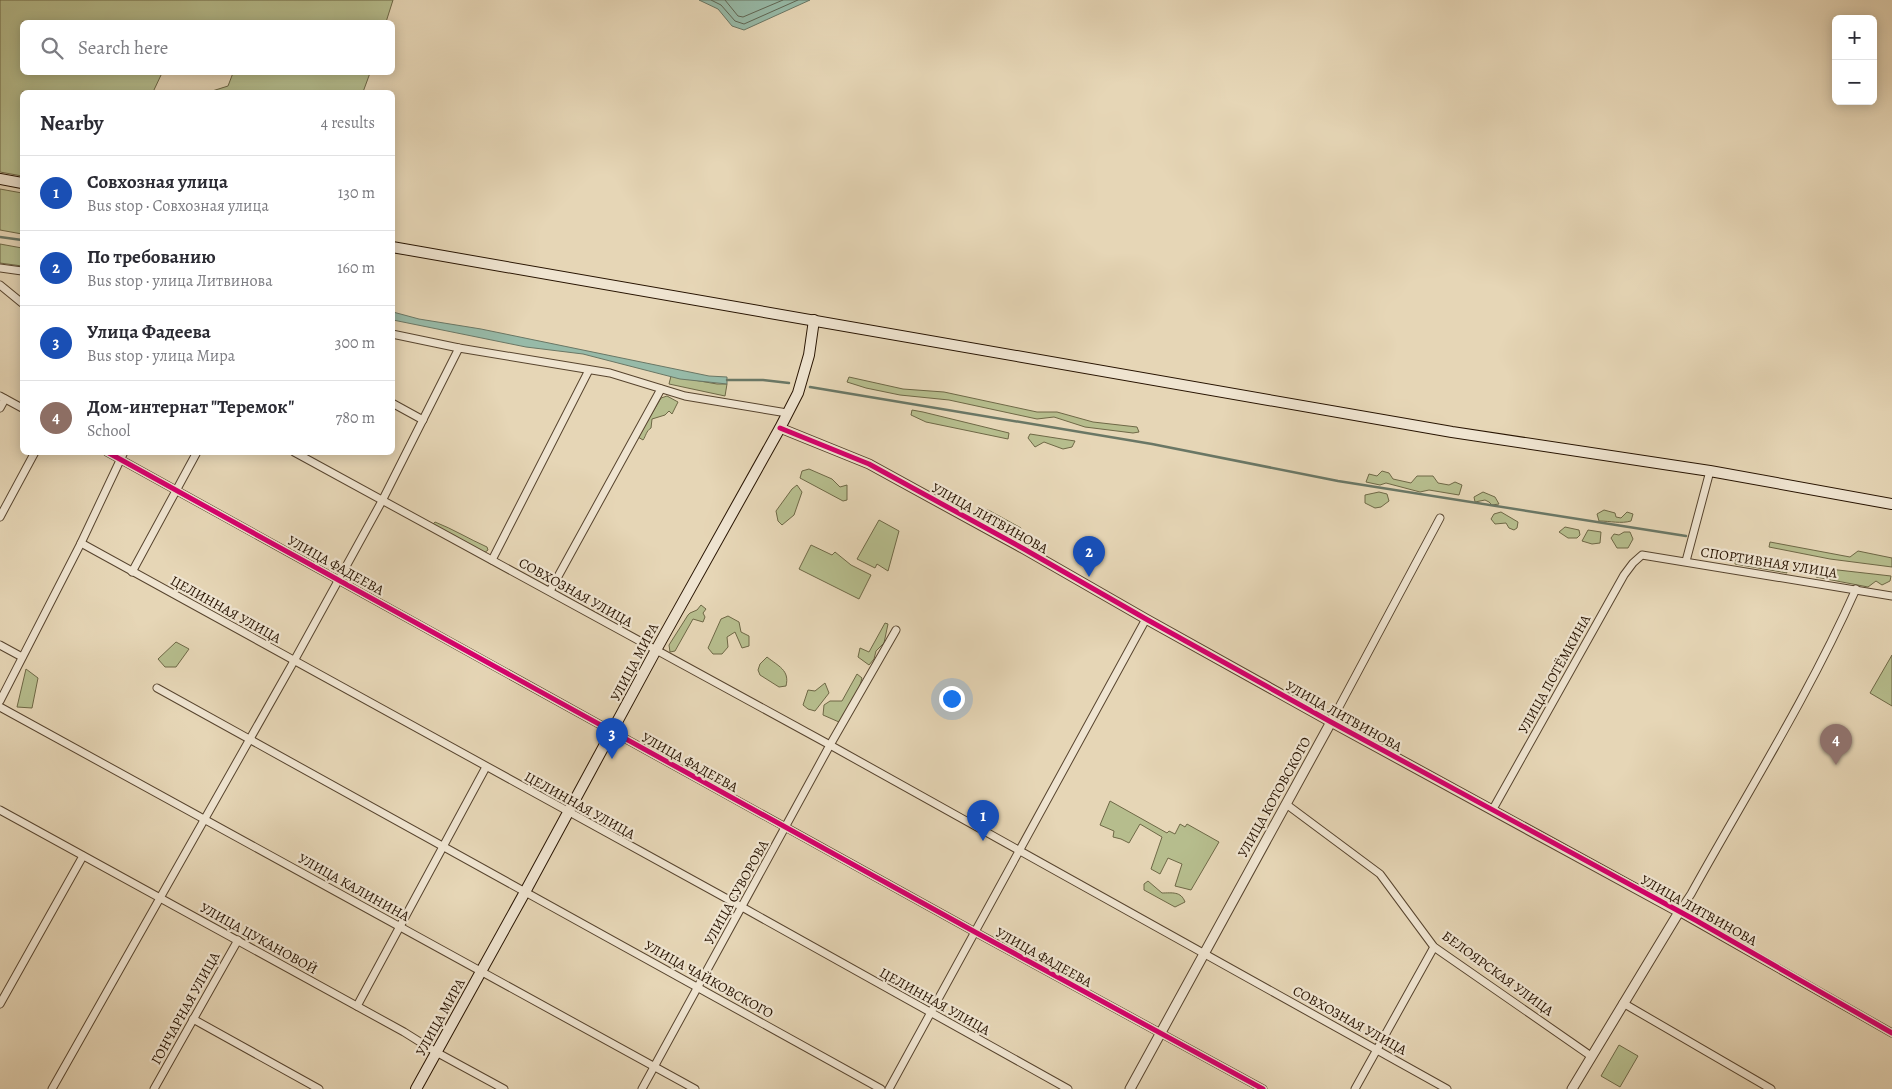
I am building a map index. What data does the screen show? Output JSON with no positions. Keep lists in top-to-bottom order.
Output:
{
  "streets": {
    "main road": ["УЛИЦА МИРА"],
    "street": [
      "УЛИЦА ЛИТВИНОВА",
      "СПОРТИВНАЯ УЛИЦА",
      "УЛИЦА ФАДЕЕВА",
      "СОВХОЗНАЯ УЛИЦА",
      "ЦЕЛИННАЯ УЛИЦА",
      "УЛИЦА ПОТЁМКИНА",
      "УЛИЦА КОТОВСКОГО",
      "УЛИЦА КАЛИНИНА",
      "УЛИЦА СУВОРОВА",
      "УЛИЦА ЦУКАНОВОЙ",
      "БЕЛОЯРСКАЯ УЛИЦА",
      "УЛИЦА ЧАЙКОВСКОГО",
      "ГОНЧАРНАЯ УЛИЦА"
    ]
  },
  "crossings": [
    ["УЛИЦА ЛИТВИНОВА", "УЛИЦА МИРА"],
    ["УЛИЦА ЛИТВИНОВА", "УЛИЦА ПОТЁМКИНА"],
    ["УЛИЦА ЛИТВИНОВА", "УЛИЦА КОТОВСКОГО"],
    ["СПОРТИВНАЯ УЛИЦА", "УЛИЦА ПОТЁМКИНА"],
    ["УЛИЦА ФАДЕЕВА", "УЛИЦА МИРА"],
    ["УЛИЦА ФАДЕЕВА", "УЛИЦА КОТОВСКОГО"],
    ["УЛИЦА ФАДЕЕВА", "УЛИЦА СУВОРОВА"],
    ["СОВХОЗНАЯ УЛИЦА", "УЛИЦА МИРА"],
    ["СОВХОЗНАЯ УЛИЦА", "УЛИЦА КОТОВСКОГО"],
    ["СОВХОЗНАЯ УЛИЦА", "УЛИЦА СУВОРОВА"],
    ["ЦЕЛИННАЯ УЛИЦА", "УЛИЦА МИРА"],
    ["ЦЕЛИННАЯ УЛИЦА", "УЛИЦА СУВОРОВА"],
    ["УЛИЦА МИРА", "УЛИЦА КАЛИНИНА"],
    ["УЛИЦА МИРА", "УЛИЦА ЦУКАНОВОЙ"],
    ["УЛИЦА МИРА", "УЛИЦА ЧАЙКОВСКОГО"],
    ["УЛИЦА КОТОВСКОГО", "БЕЛОЯРСКАЯ УЛИЦА"],
    ["УЛИЦА КАЛИНИНА", "УЛИЦА СУВОРОВА"],
    ["УЛИЦА СУВОРОВА", "УЛИЦА ЧАЙКОВСКОГО"],
    ["УЛИЦА ЦУКАНОВОЙ", "ГОНЧАРНАЯ УЛИЦА"]
  ],
  "page": {
    "map_buttons": ["+", "−"],
    "search": "Search here",
    "heading": ["Nearby", "4 results"],
    "list": [
      {
        "mark": "1",
        "name": "Совхозная улица",
        "note": "Bus stop · Совхозная улица",
        "value": "130 m"
      },
      {
        "mark": "2",
        "name": "По требованию",
        "note": "Bus stop · улица Литвинова",
        "value": "160 m"
      },
      {
        "mark": "3",
        "name": "Улица Фадеева",
        "note": "Bus stop · улица Мира",
        "value": "300 m"
      },
      {
        "mark": "4",
        "name": "Дом-интернат \"Теремок\"",
        "note": "School",
        "value": "780 m"
      }
    ],
    "pins": [
      "2",
      "3",
      "4",
      "1"
    ]
  }
}
